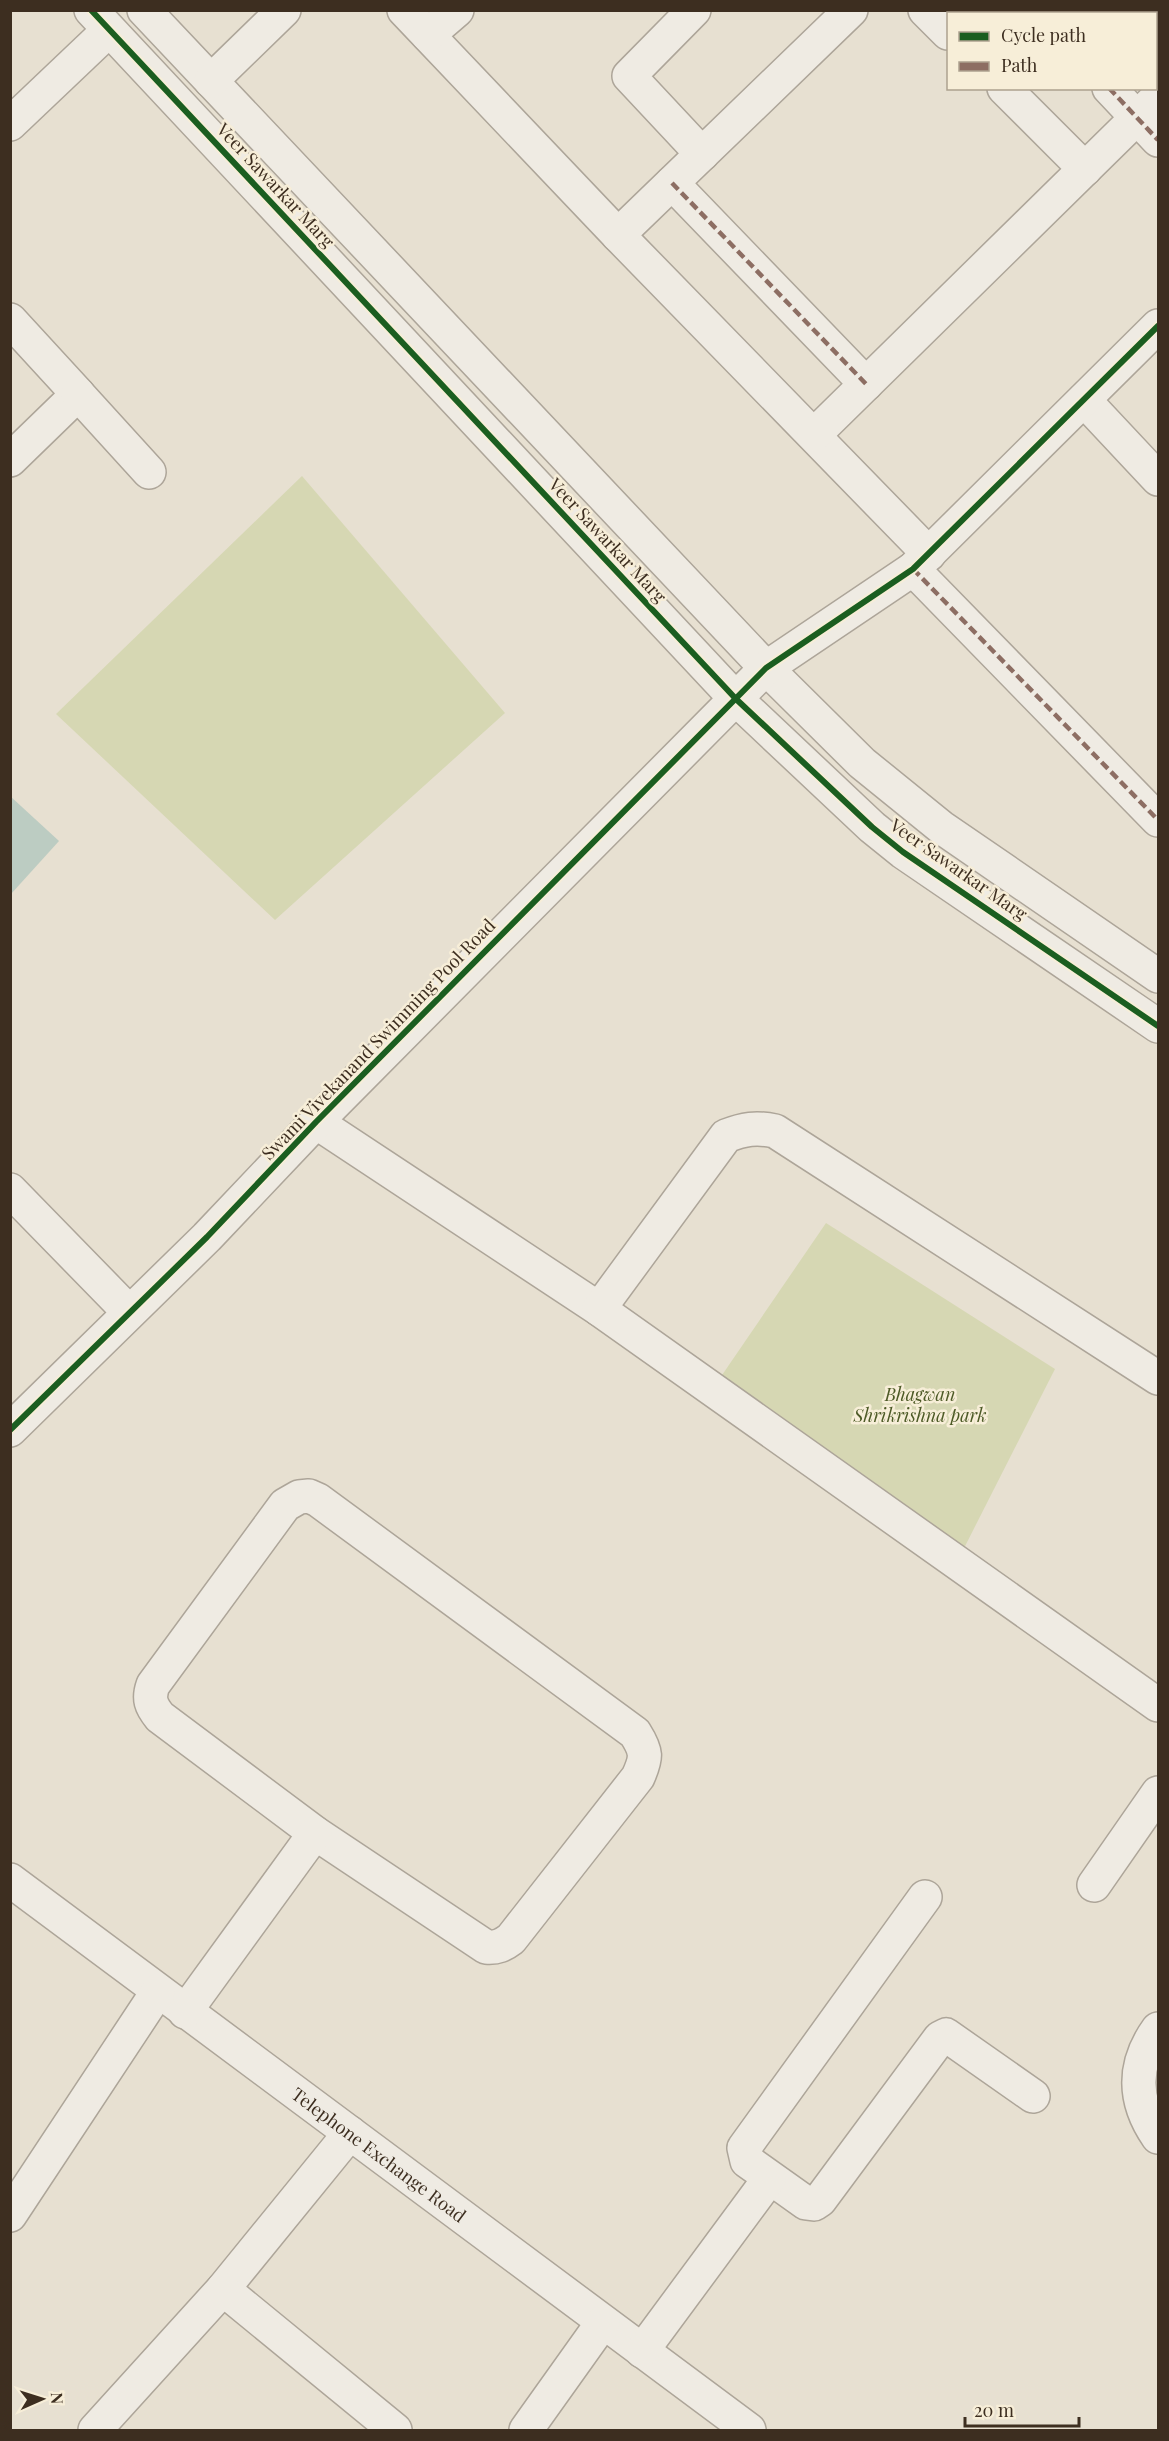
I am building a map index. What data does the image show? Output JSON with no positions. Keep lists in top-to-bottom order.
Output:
{
  "streets": {
    "street": ["Veer Sawarkar Marg", "Swami Vivekanand Swimming Pool Road", "Telephone Exchange Road"]
  },
  "crossings": [
    ["Veer Sawarkar Marg", "Swami Vivekanand Swimming Pool Road"]
  ],
  "parks": ["Bhagwan Shrikrishna park"],
  "legend": ["Cycle path", "Path"],
  "scale_bar": "20 m",
  "north": "right"
}
